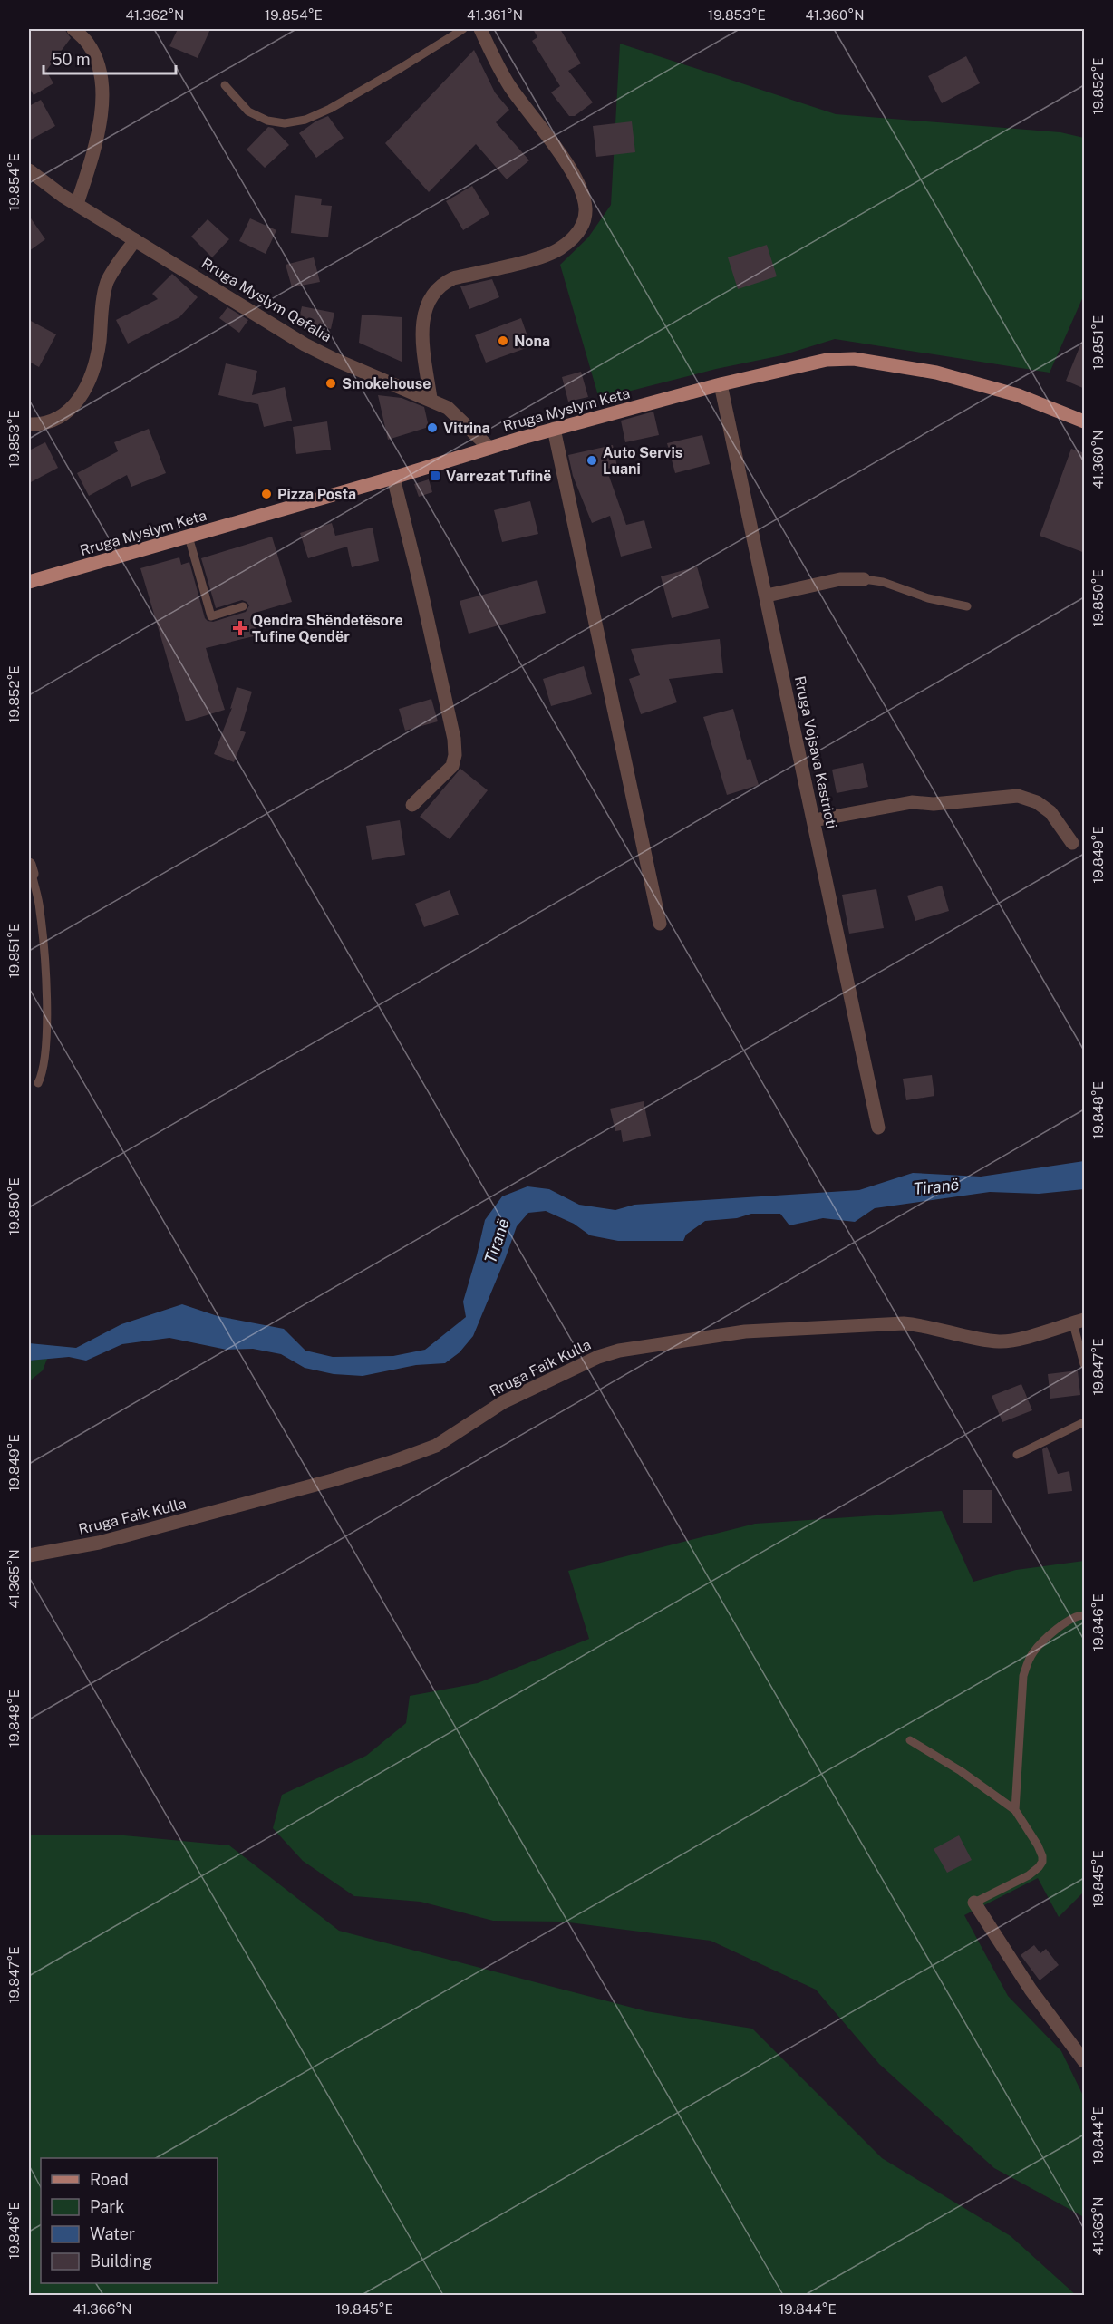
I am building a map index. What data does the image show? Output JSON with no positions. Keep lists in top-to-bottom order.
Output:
{
  "streets": {
    "main road": ["Rruga Myslym Keta"],
    "street": ["Rruga Myslym Qefalia", "Rruga Vojsava Kastrioti", "Rruga Faik Kulla"]
  },
  "crossings": [
    ["Rruga Myslym Qefalia", "Rruga Myslym Keta"],
    ["Rruga Myslym Keta", "Rruga Vojsava Kastrioti"]
  ],
  "water": ["Tiranë"],
  "places": {
    "other": [
      "Nona",
      "Smokehouse",
      "Vitrina",
      "Auto Servis Luani",
      "Pizza Posta"
    ],
    "transit": ["Varrezat Tufinë"],
    "health": ["Qendra Shëndetësore Tufine Qendër"]
  },
  "legend": [
    "Road",
    "Park",
    "Water",
    "Building"
  ],
  "scale_bar": "50 m",
  "coordinates": [
    "41.362°N",
    "19.854°E",
    "41.361°N",
    "19.853°E",
    "41.360°N",
    "19.852°E",
    "19.851°E",
    "19.850°E",
    "19.849°E",
    "19.848°E",
    "19.847°E",
    "41.365°N",
    "19.846°E",
    "19.845°E",
    "19.844°E",
    "41.363°N",
    "41.366°N"
  ]
}
